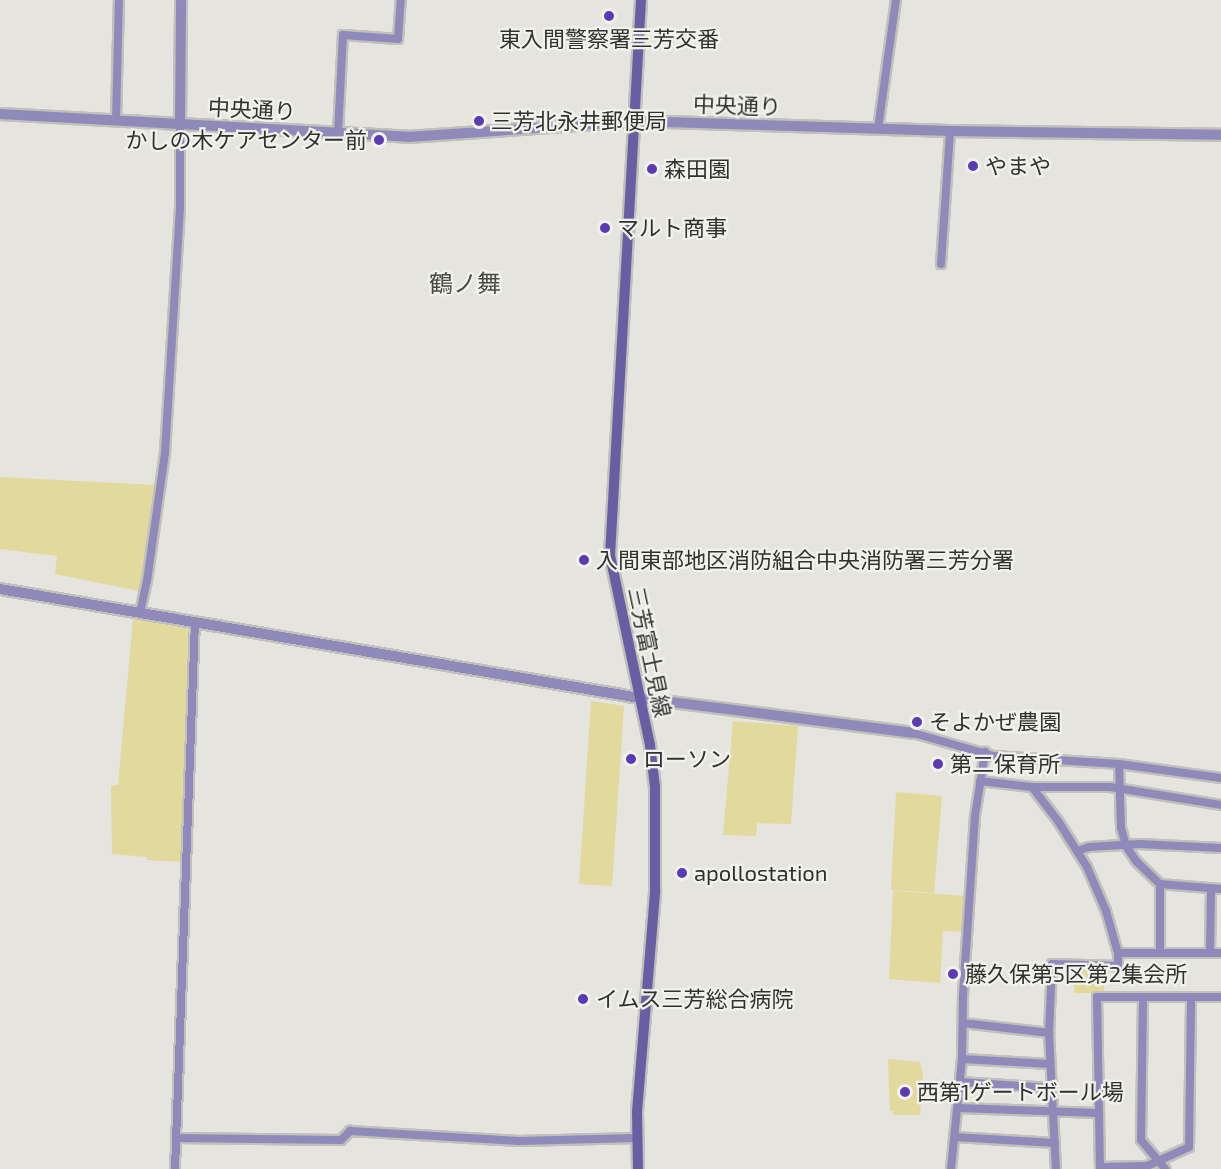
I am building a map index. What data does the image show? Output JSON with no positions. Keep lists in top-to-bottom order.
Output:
{
  "streets": {
    "main road": ["三芳富士見線"],
    "street": ["中央通り"]
  },
  "crossings": [
    ["中央通り", "三芳富士見線"]
  ],
  "districts": ["鶴ノ舞"],
  "places": [
    "東入間警察署三芳交番",
    "三芳北永井郵便局",
    "かしの木ケアセンター前",
    "やまや",
    "森田園",
    "マルト商事",
    "入間東部地区消防組合中央消防署三芳分署",
    "そよかぜ農園",
    "ローソン",
    "第二保育所",
    "apollostation",
    "藤久保第5区第2集会所",
    "イムス三芳総合病院",
    "西第1ゲートボール場"
  ]
}
